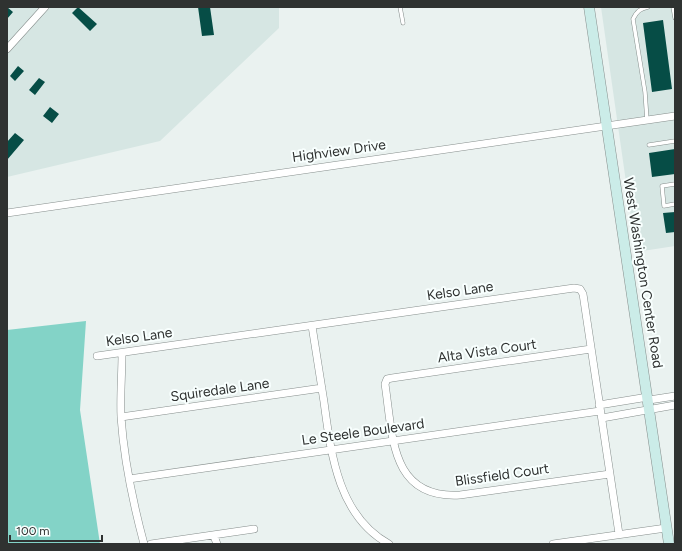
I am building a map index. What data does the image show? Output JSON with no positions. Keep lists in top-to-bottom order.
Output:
{
  "streets": {
    "main road": ["West Washington Center Road"],
    "street": [
      "Highview Drive",
      "Kelso Lane",
      "Alta Vista Court",
      "Squiredale Lane",
      "Le Steele Boulevard",
      "Blissfield Court"
    ]
  },
  "crossings": [
    ["Highview Drive", "West Washington Center Road"],
    ["West Washington Center Road", "Le Steele Boulevard"],
    ["Kelso Lane", "Alta Vista Court"],
    ["Kelso Lane", "Le Steele Boulevard"],
    ["Kelso Lane", "Blissfield Court"],
    ["Alta Vista Court", "Blissfield Court"],
    ["Le Steele Boulevard", "Blissfield Court"]
  ],
  "scale_bar": "100 m"
}
